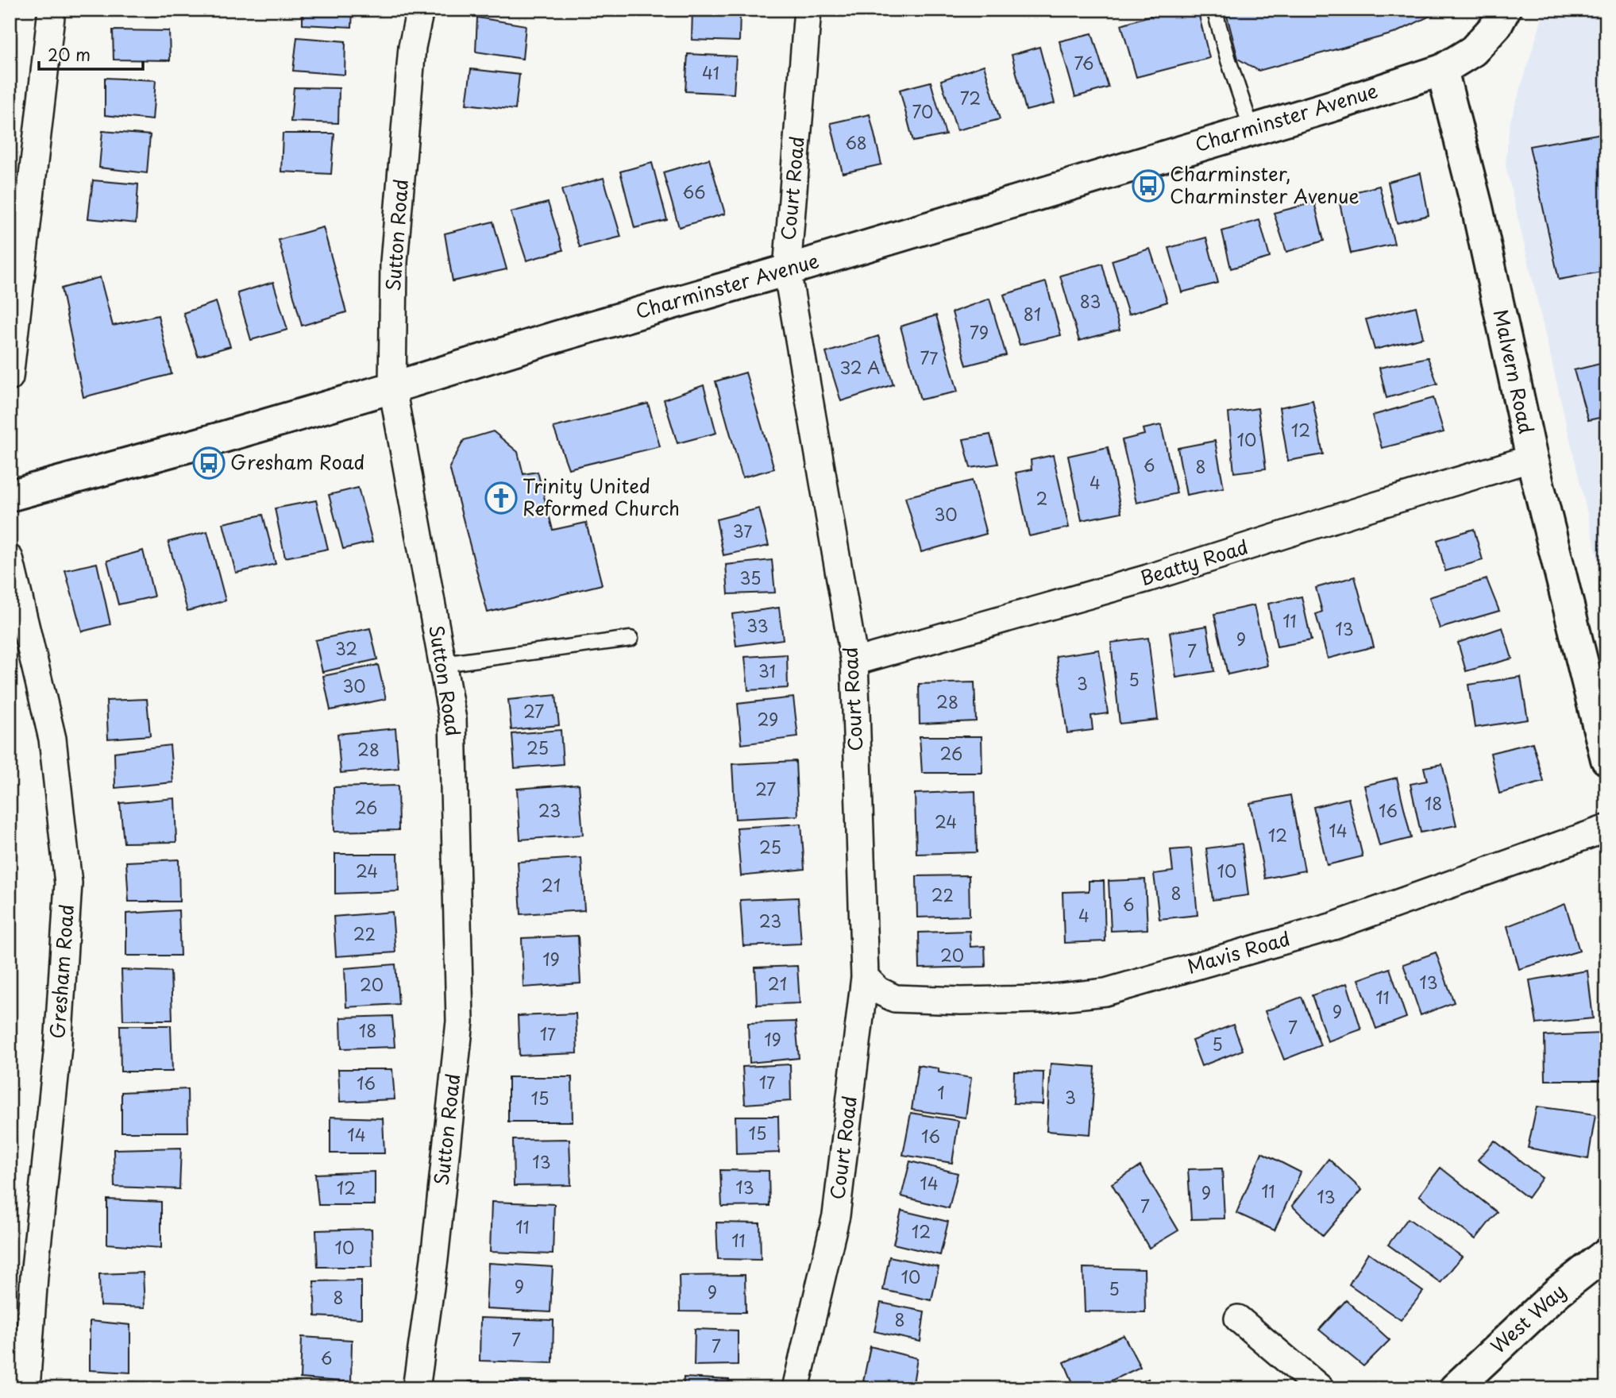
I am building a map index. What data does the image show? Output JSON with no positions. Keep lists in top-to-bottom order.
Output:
{
  "streets": {
    "street": [
      "Charminster Avenue",
      "Court Road",
      "Sutton Road",
      "Malvern Road",
      "Beatty Road",
      "Mavis Road",
      "Gresham Road",
      "West Way"
    ]
  },
  "crossings": [
    ["Charminster Avenue", "Court Road"],
    ["Charminster Avenue", "Sutton Road"],
    ["Charminster Avenue", "Malvern Road"],
    ["Court Road", "Beatty Road"],
    ["Court Road", "Mavis Road"],
    ["Malvern Road", "Beatty Road"]
  ],
  "places": {
    "bus stop": ["Charminster, Charminster Avenue", "Gresham Road"],
    "church": ["Trinity United Reformed Church"]
  },
  "house_numbers": [
    "76",
    "41",
    "72",
    "70",
    "68",
    "66",
    "83",
    "81",
    "79",
    "77",
    "32 A",
    "12",
    "10",
    "6",
    "8",
    "4",
    "2",
    "30",
    "37",
    "35",
    "11",
    "33",
    "13",
    "9",
    "32",
    "7",
    "31",
    "5",
    "3",
    "30",
    "28",
    "27",
    "29",
    "25",
    "28",
    "26",
    "27",
    "18",
    "26",
    "23",
    "16",
    "24",
    "14",
    "12",
    "25",
    "24",
    "10",
    "21",
    "8",
    "22",
    "6",
    "4",
    "23",
    "22",
    "20",
    "19",
    "13",
    "21",
    "20",
    "11",
    "9",
    "7",
    "18",
    "17",
    "19",
    "5",
    "17",
    "16",
    "1",
    "3",
    "15",
    "15",
    "14",
    "16",
    "13",
    "14",
    "13",
    "12",
    "11",
    "9",
    "13",
    "7",
    "11",
    "12",
    "11",
    "10",
    "10",
    "9",
    "5",
    "9",
    "8",
    "8",
    "7",
    "7",
    "6"
  ],
  "scale_bar": "20 m"
}
